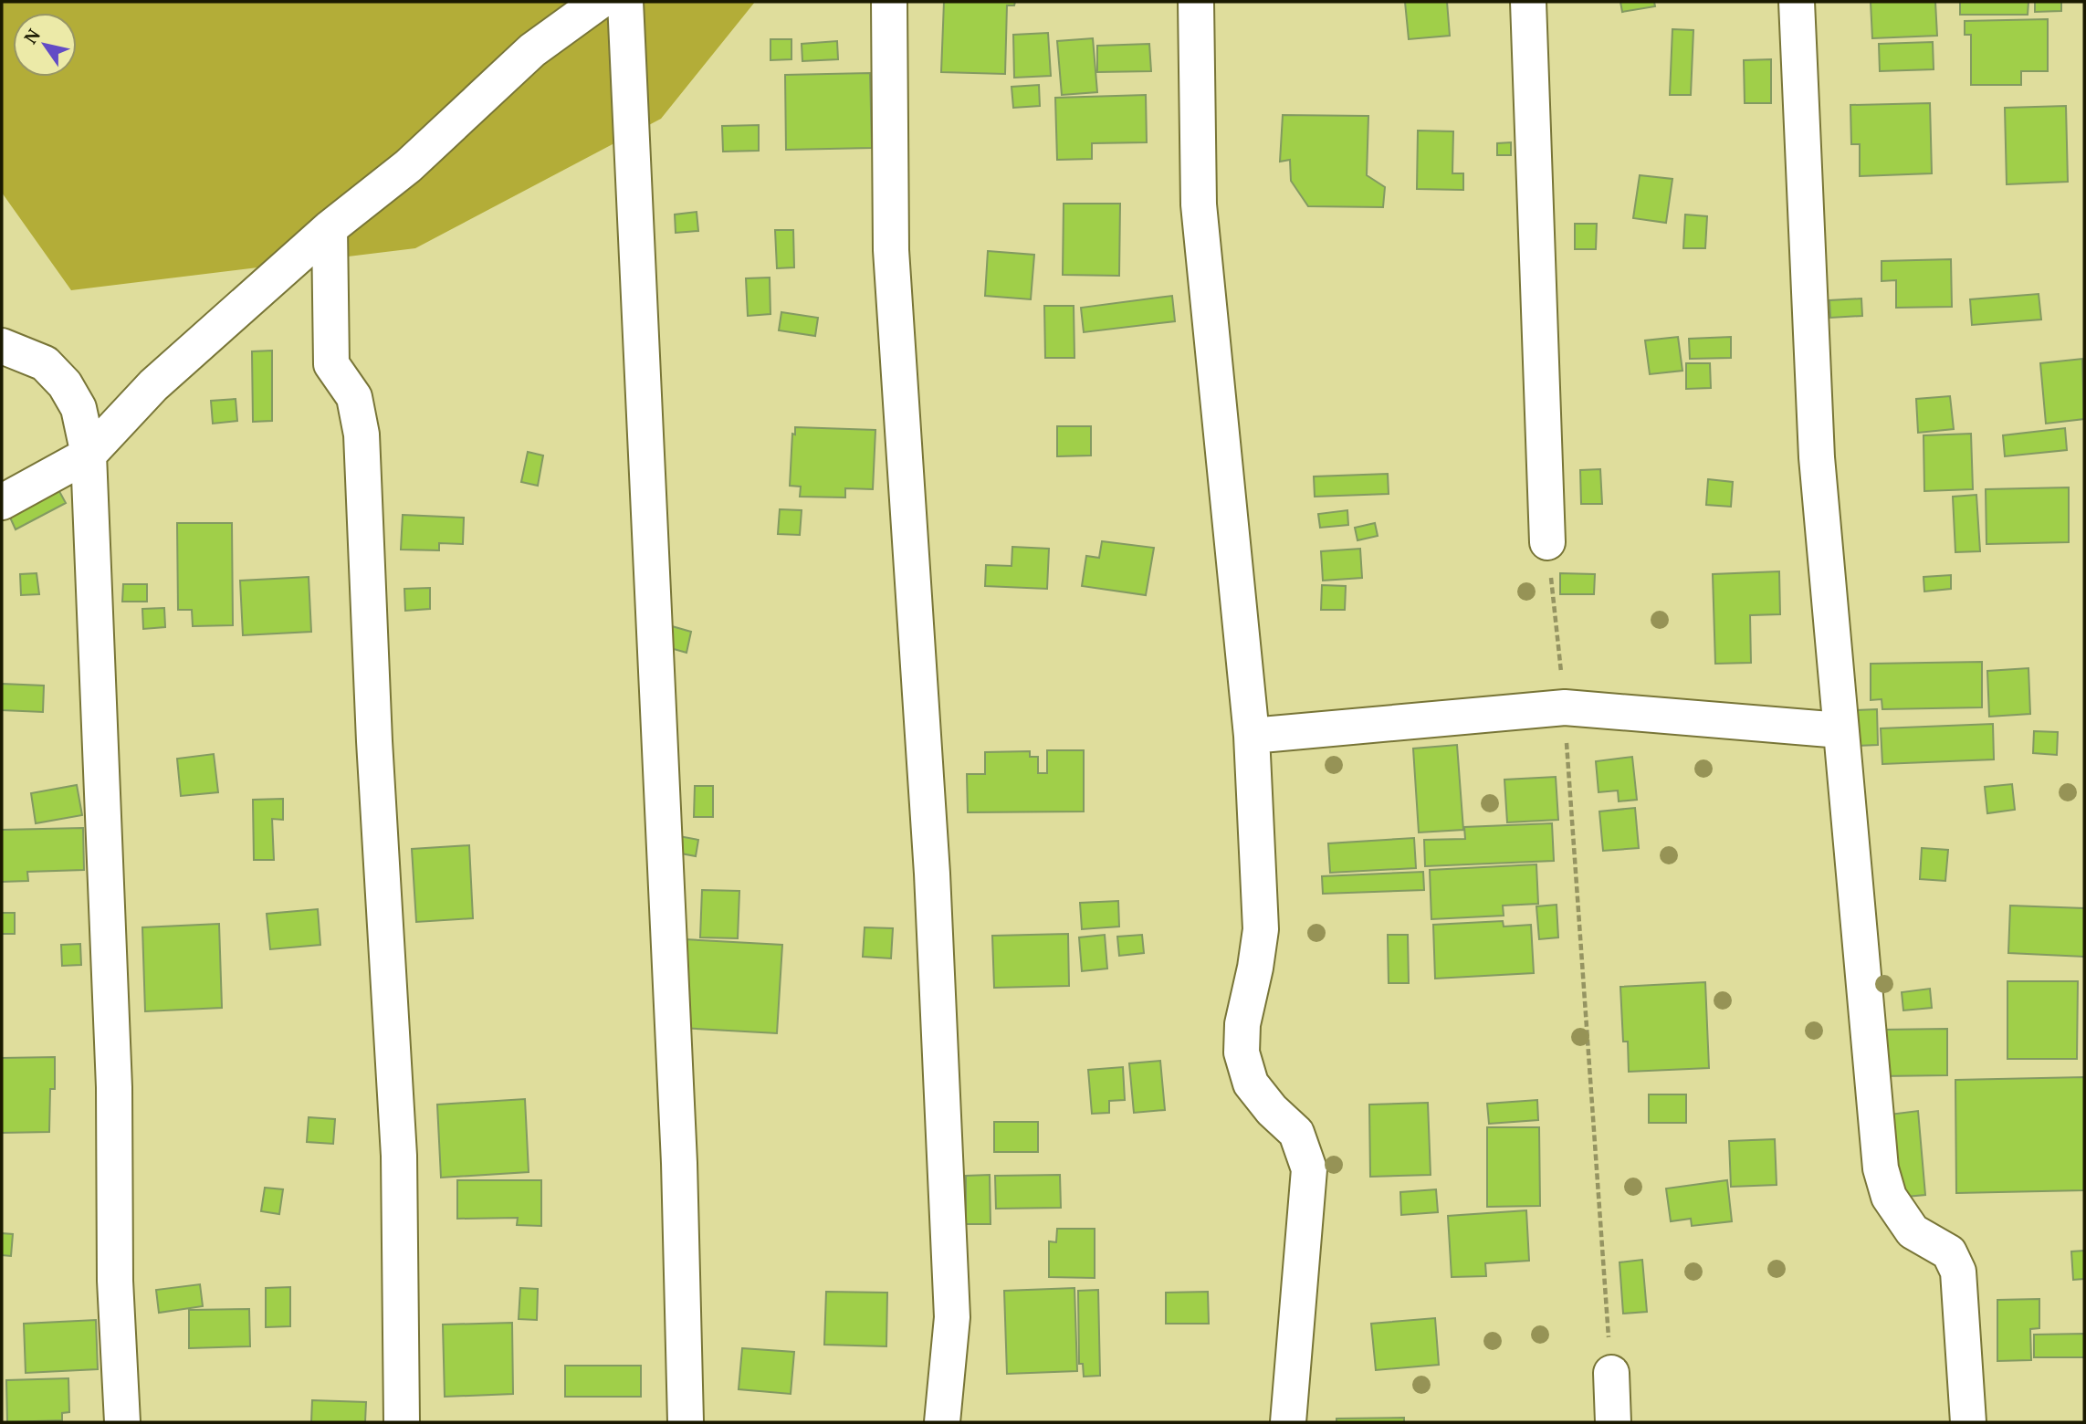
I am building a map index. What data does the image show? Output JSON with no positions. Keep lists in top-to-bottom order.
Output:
{
  "north": "top left"
}
